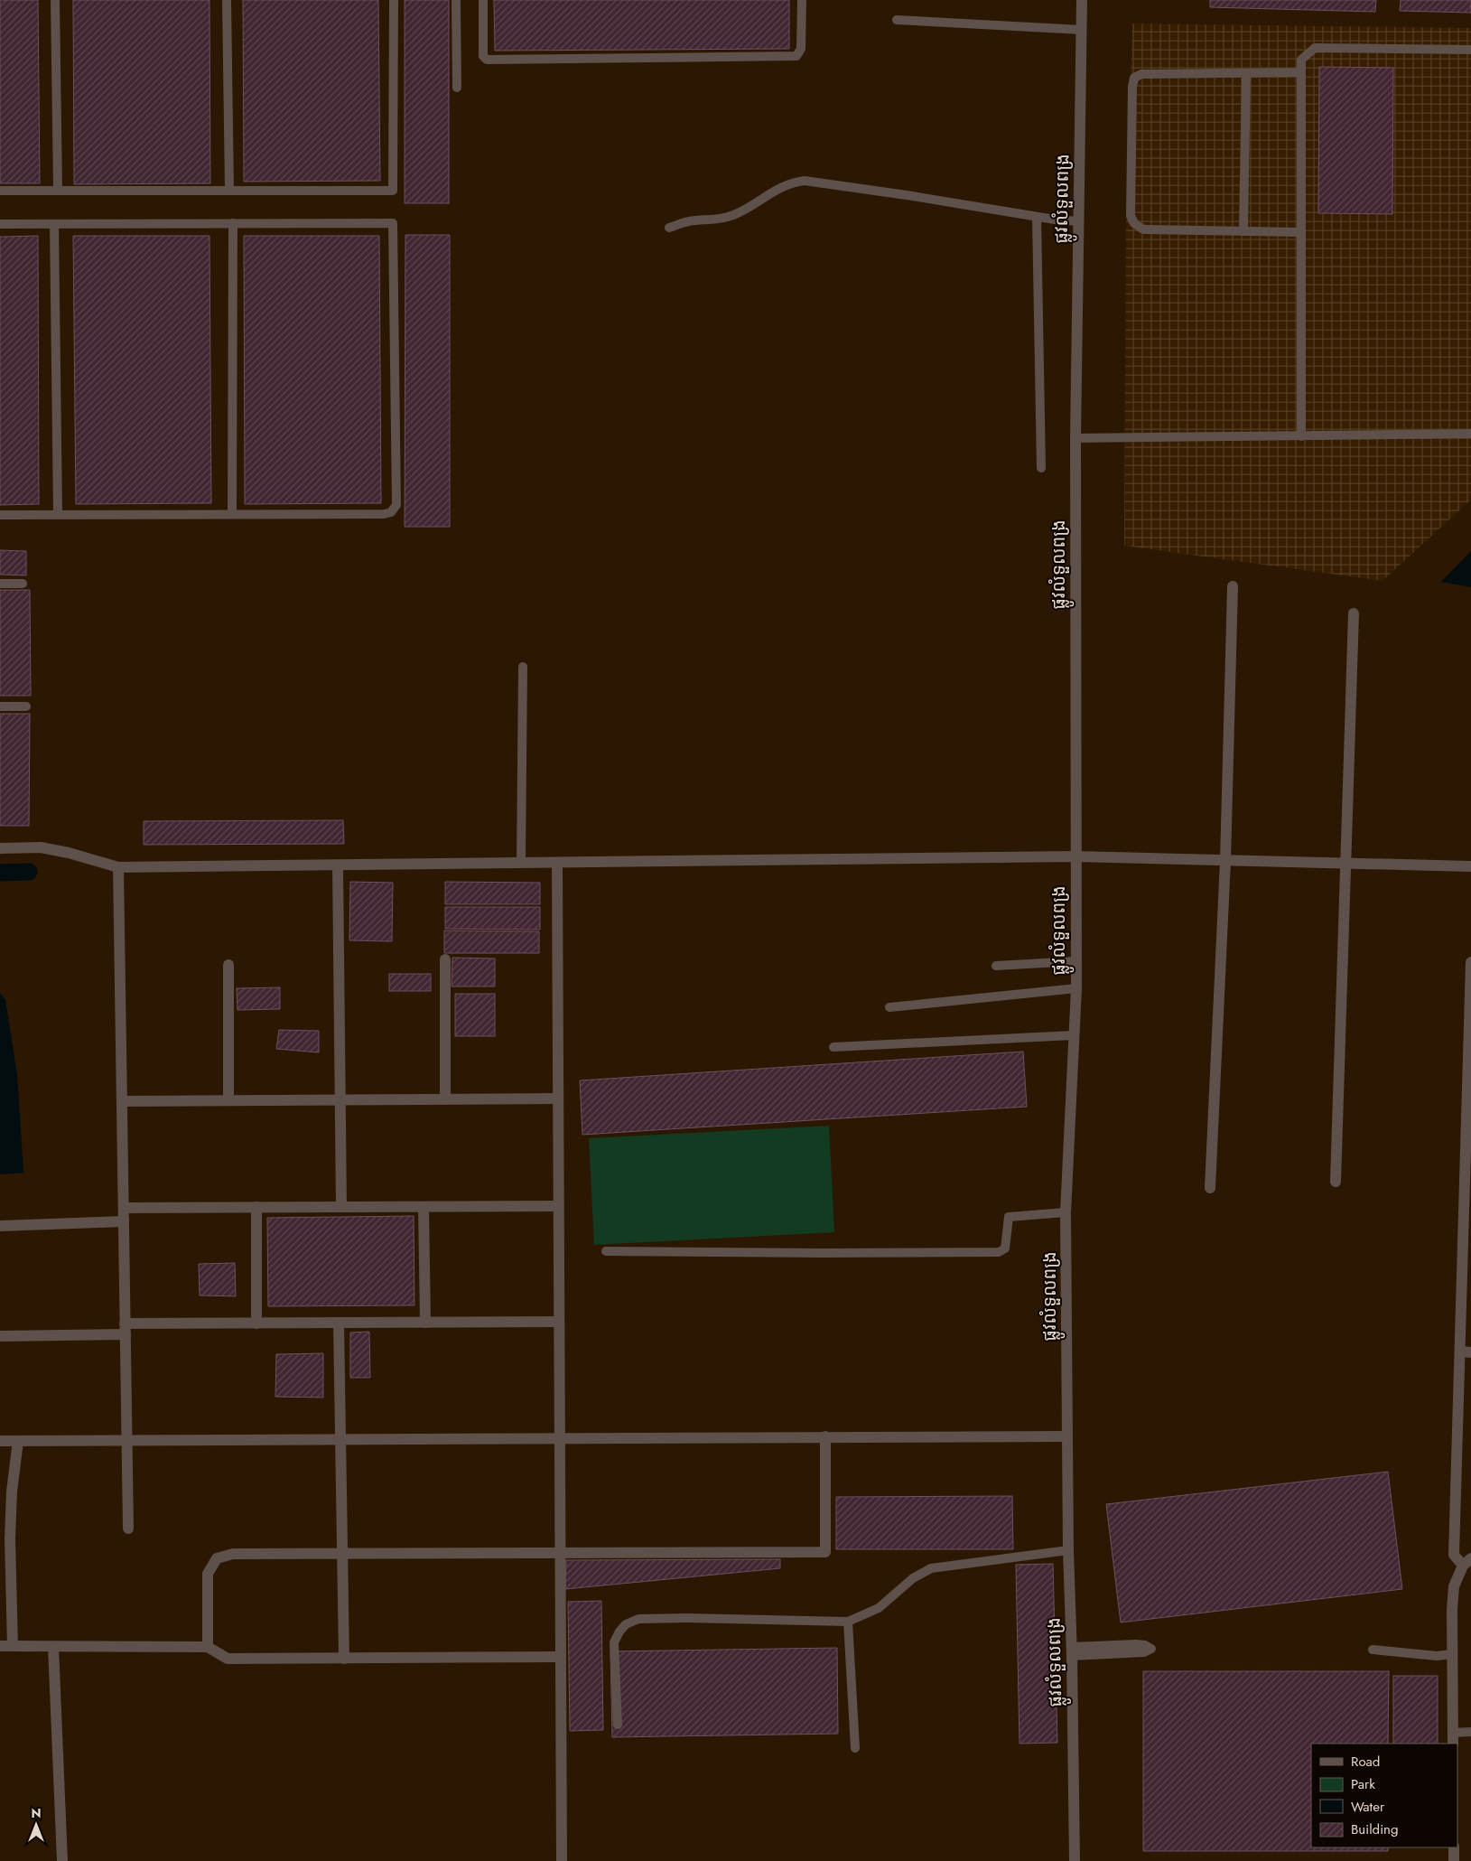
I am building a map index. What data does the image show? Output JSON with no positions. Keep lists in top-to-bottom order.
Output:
{
  "streets": {
    "street": ["ផ្លូវលំទួលពង្រ"]
  },
  "legend": [
    "Road",
    "Park",
    "Water",
    "Building"
  ],
  "north": "top"
}
